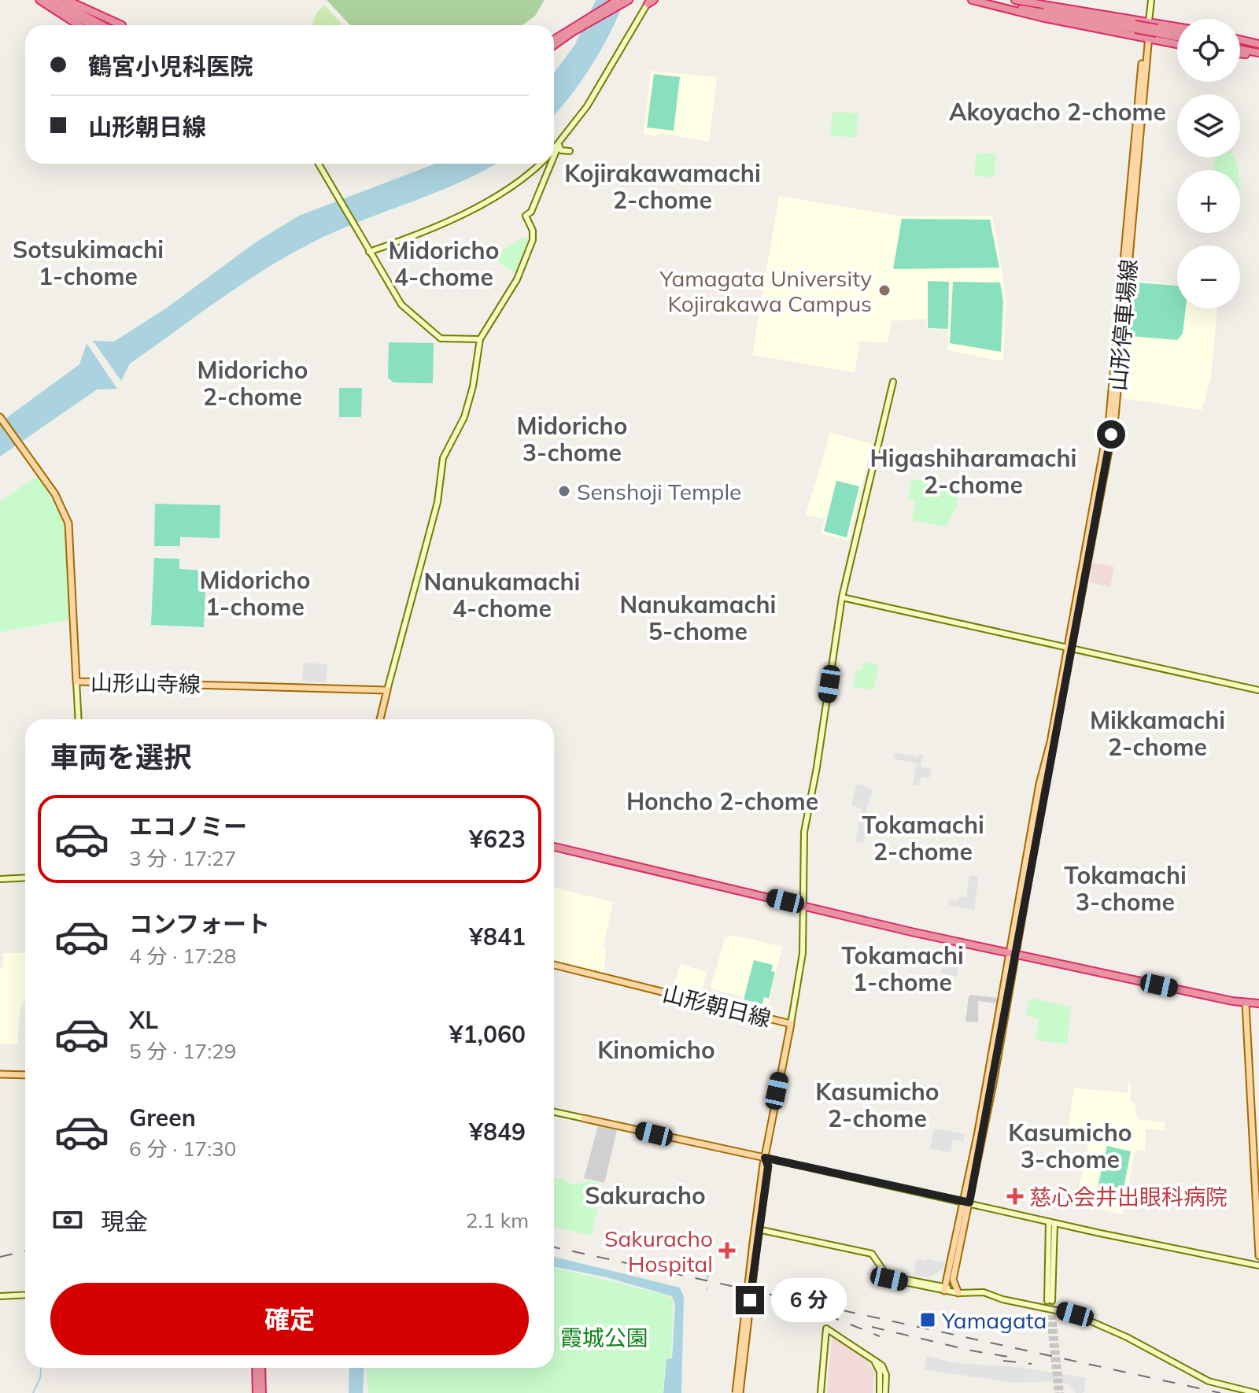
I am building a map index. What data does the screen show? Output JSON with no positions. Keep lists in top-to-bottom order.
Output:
{
  "streets": {
    "main road": ["山形停車場線", "山形山寺線", "山形朝日線"]
  },
  "districts": [
    "Akoyacho 2-chome",
    "Kojirakawamachi 2-chome",
    "Sotsukimachi 1-chome",
    "Midoricho 4-chome",
    "Midoricho 2-chome",
    "Midoricho 3-chome",
    "Higashiharamachi 2-chome",
    "Midoricho 1-chome",
    "Nanukamachi 4-chome",
    "Nanukamachi 5-chome",
    "Mikkamachi 2-chome",
    "Honcho 2-chome",
    "Tokamachi 2-chome",
    "Tokamachi 3-chome",
    "Tokamachi 1-chome",
    "Kinomicho",
    "Kasumicho 2-chome",
    "Kasumicho 3-chome",
    "Sakuracho"
  ],
  "parks": ["霞城公園"],
  "places": {
    "other": ["Yamagata University Kojirakawa Campus", "Senshoji Temple"],
    "health": ["慈心会井出眼科病院", "Sakuracho Hospital"],
    "transit": ["Yamagata"]
  },
  "page": {
    "map_buttons": ["+", "−"],
    "banner": ["鶴宮小児科医院", "山形朝日線"],
    "heading": "車両を選択",
    "list": [
      {
        "name": "エコノミー",
        "note": "3 分 · 17:27",
        "value": "¥623"
      },
      {
        "name": "コンフォート",
        "note": "4 分 · 17:28",
        "value": "¥841"
      },
      {
        "name": "XL",
        "note": "5 分 · 17:29",
        "value": "¥1,060"
      },
      {
        "name": "Green",
        "note": "6 分 · 17:30",
        "value": "¥849"
      }
    ],
    "pay": ["現金", "2.1 km"],
    "buttons": "確定",
    "bubble": "6 分"
  }
}
